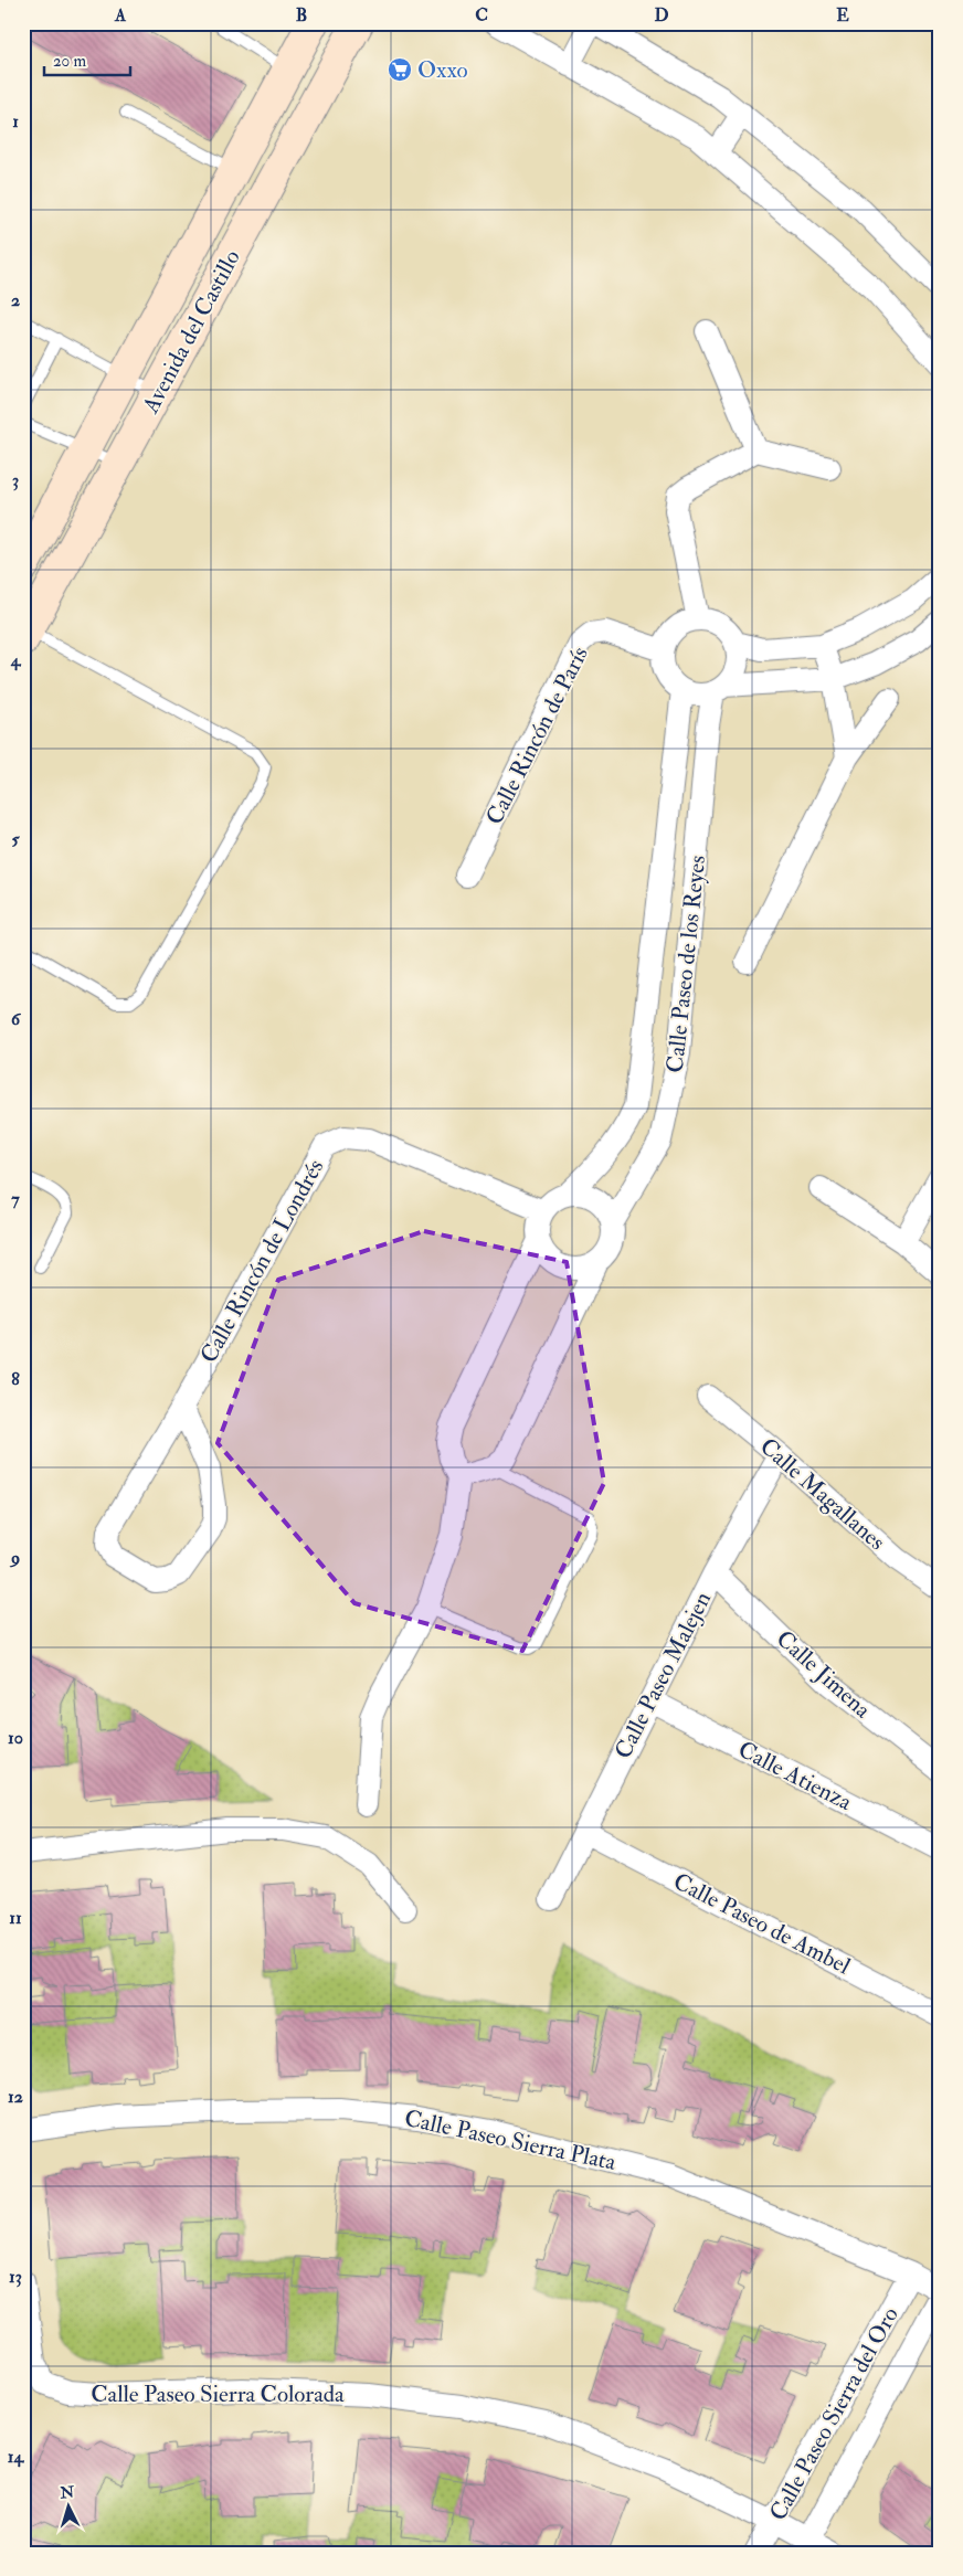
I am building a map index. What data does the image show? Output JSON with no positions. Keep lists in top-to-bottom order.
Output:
{
  "streets": {
    "main road": ["Avenida del Castillo"],
    "street": [
      "Calle Rincón de París",
      "Calle Paseo de los Reyes",
      "Calle Rincón de Londrés",
      "Calle Magallanes",
      "Calle Jimena",
      "Calle Paseo Malejen",
      "Calle Atienza",
      "Calle Paseo de Ambel",
      "Calle Paseo Sierra Plata",
      "Calle Paseo Sierra Colorada",
      "Calle Paseo Sierra del Oro"
    ]
  },
  "crossings": [
    ["Calle Rincón de París", "Calle Paseo de los Reyes"],
    ["Calle Paseo de los Reyes", "Calle Rincón de Londrés"],
    ["Calle Magallanes", "Calle Paseo Malejen"],
    ["Calle Jimena", "Calle Paseo Malejen"],
    ["Calle Paseo Malejen", "Calle Atienza"],
    ["Calle Paseo Malejen", "Calle Paseo de Ambel"],
    ["Calle Paseo Sierra Plata", "Calle Paseo Sierra del Oro"],
    ["Calle Paseo Sierra Colorada", "Calle Paseo Sierra del Oro"]
  ],
  "places": {
    "supermarket": ["Oxxo"]
  },
  "scale_bar": "20 m",
  "north": "top",
  "grid": {
    "columns": [
      "A",
      "B",
      "C",
      "D",
      "E"
    ],
    "rows": [
      "1",
      "2",
      "3",
      "4",
      "5",
      "6",
      "7",
      "8",
      "9",
      "10",
      "11",
      "12",
      "13",
      "14"
    ]
  }
}
